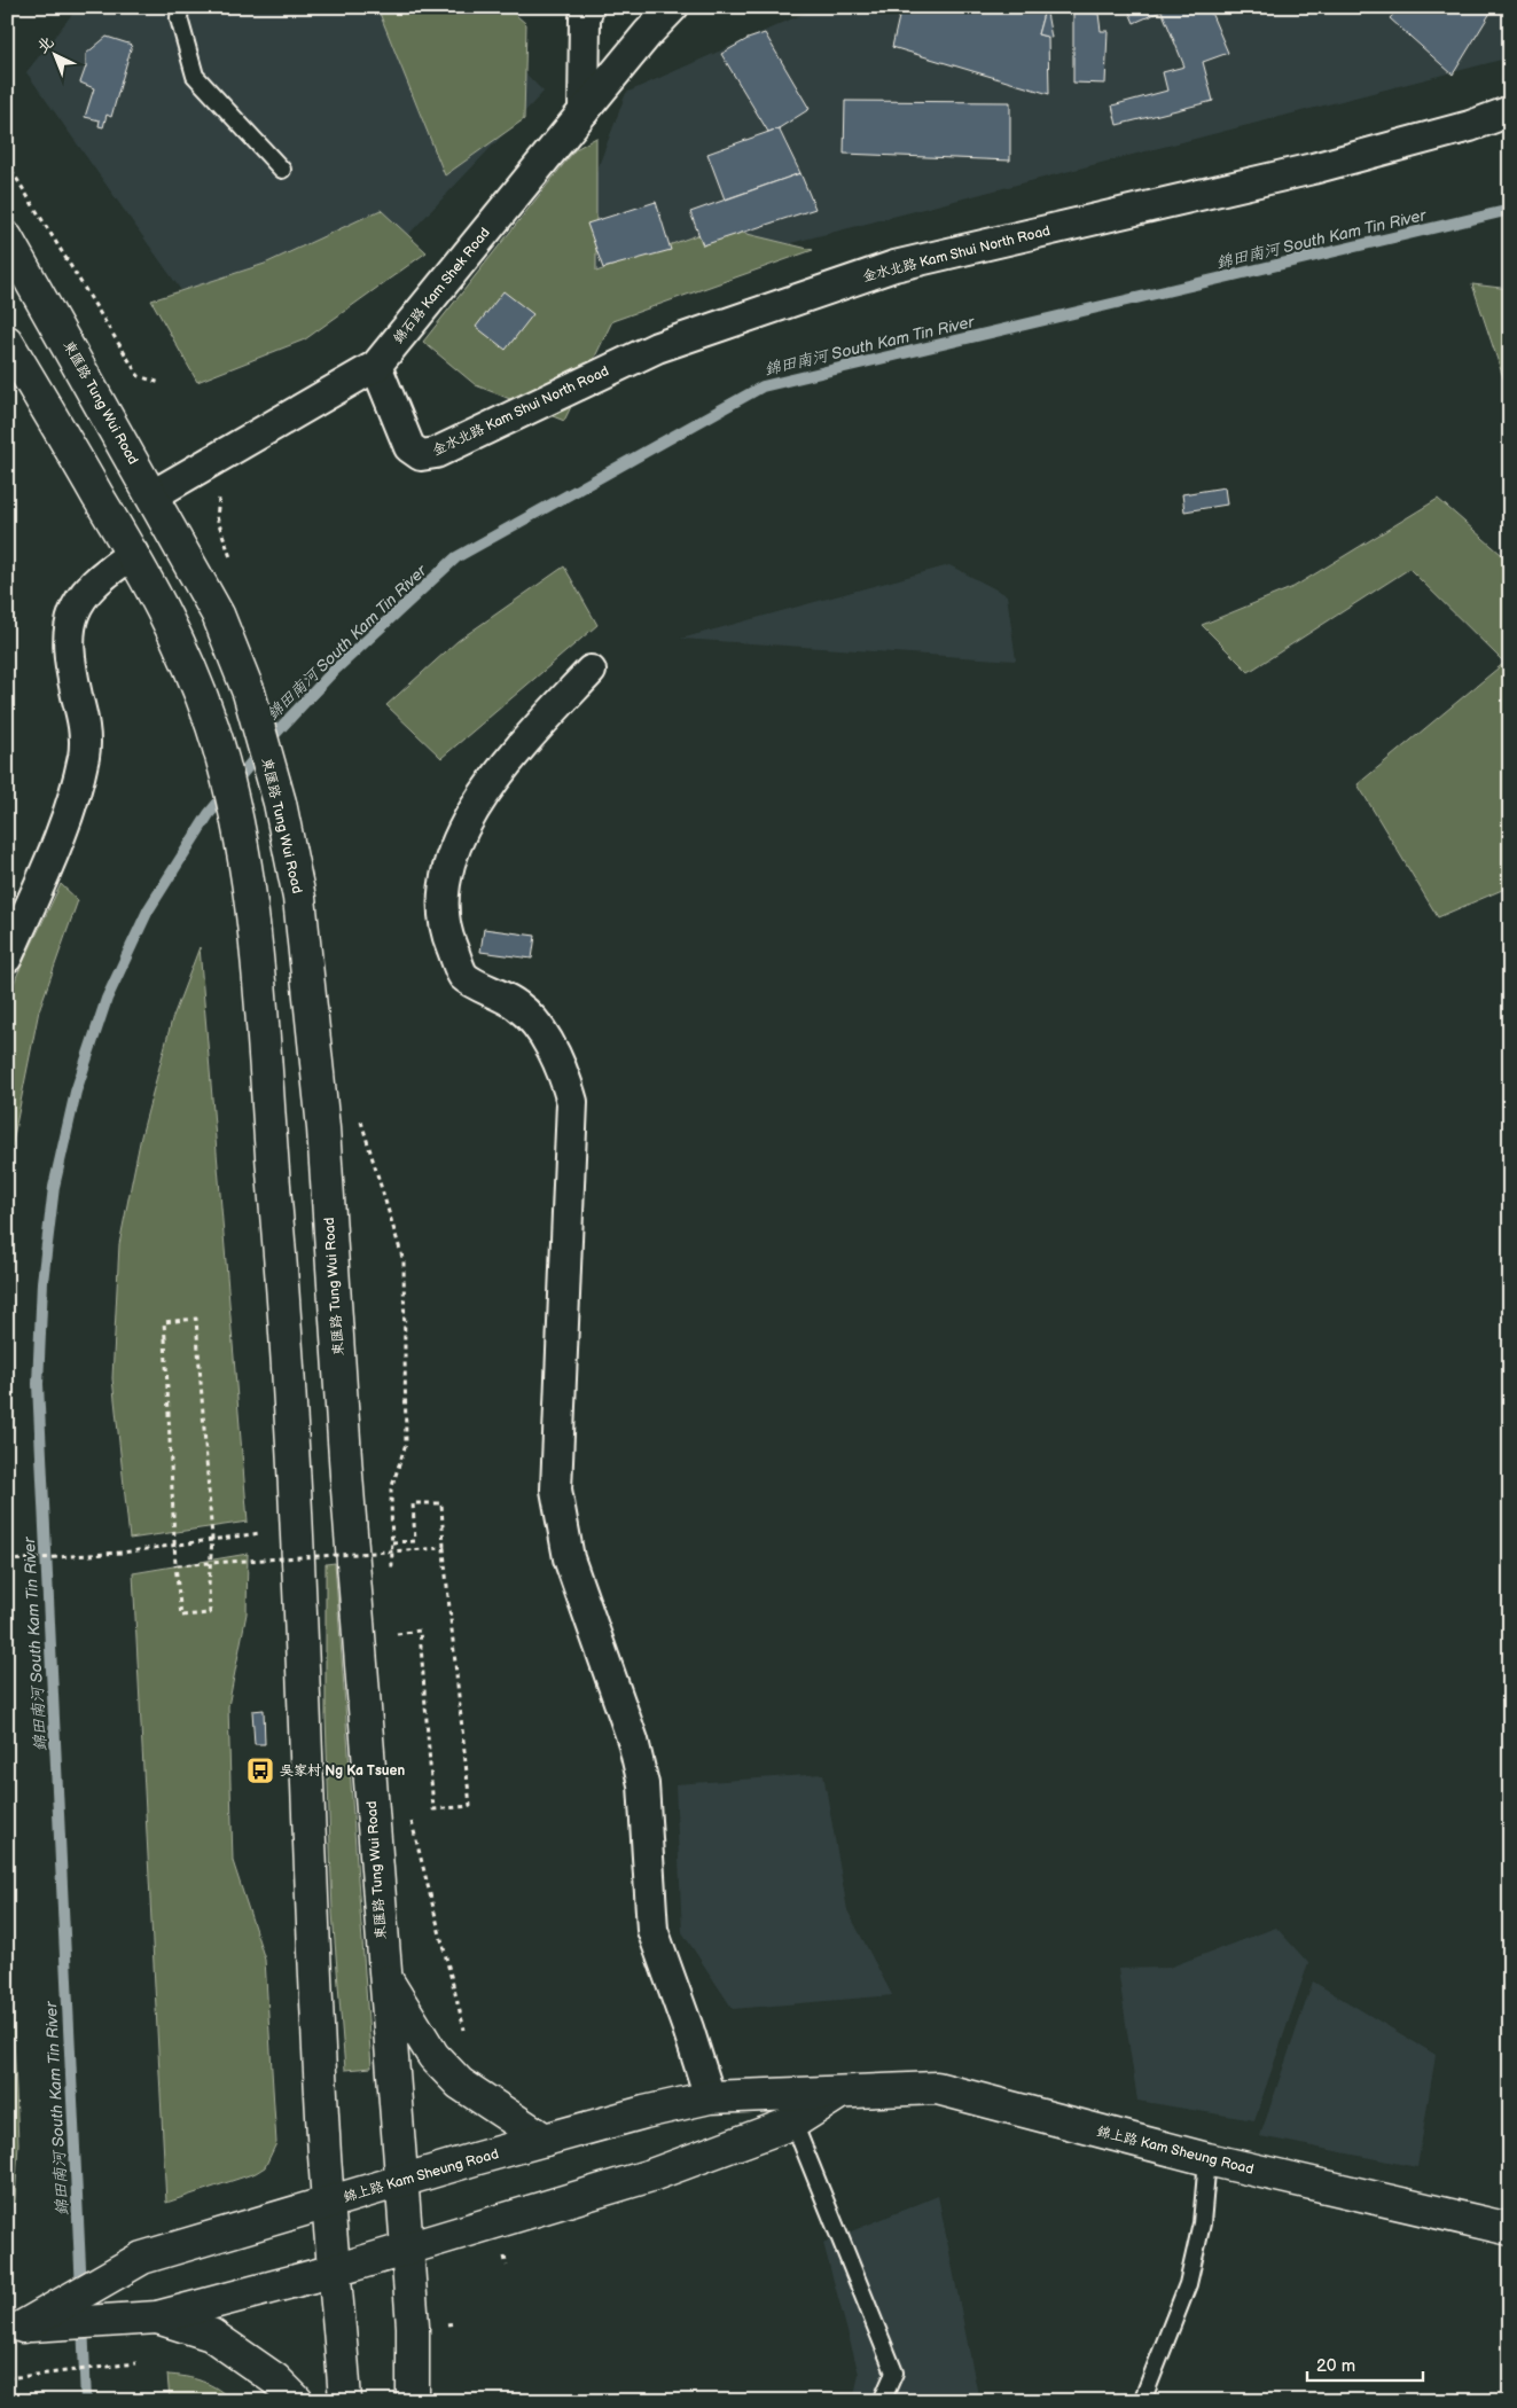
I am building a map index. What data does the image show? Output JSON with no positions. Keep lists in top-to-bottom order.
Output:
{
  "streets": {
    "street": [
      "金水北路 Kam Shui North Road",
      "錦石路 Kam Shek Road",
      "東匯路 Tung Wui Road",
      "錦上路 Kam Sheung Road"
    ]
  },
  "crossings": [
    ["金水北路 Kam Shui North Road", "錦石路 Kam Shek Road"],
    ["錦石路 Kam Shek Road", "東匯路 Tung Wui Road"],
    ["東匯路 Tung Wui Road", "錦上路 Kam Sheung Road"]
  ],
  "water": ["錦田南河 South Kam Tin River"],
  "places": {
    "bus stop": ["吳家村 Ng Ka Tsuen"]
  },
  "scale_bar": "20 m",
  "north": "top left"
}
